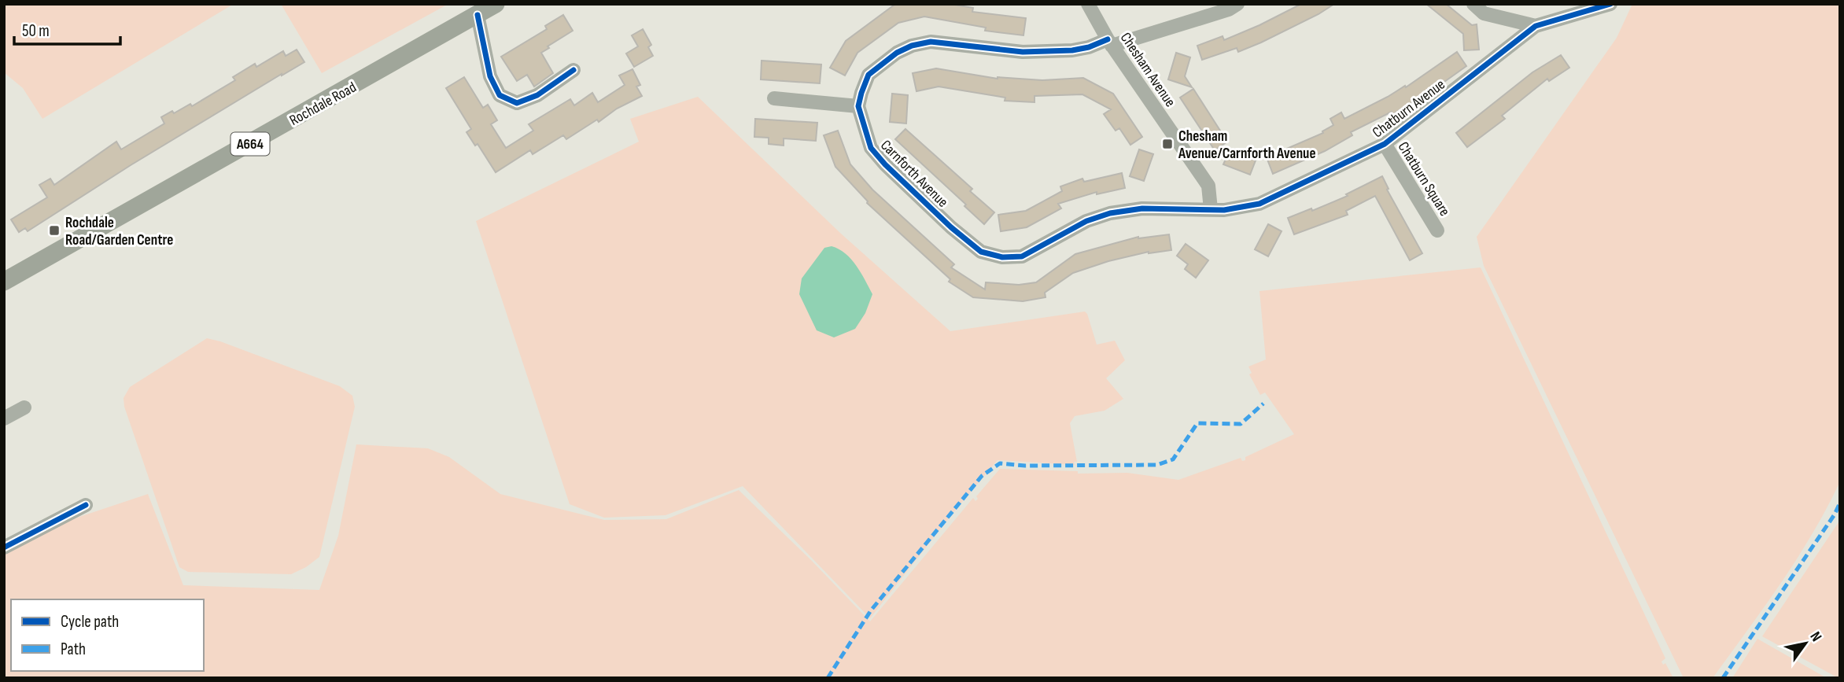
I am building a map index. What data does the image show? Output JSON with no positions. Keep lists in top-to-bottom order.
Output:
{
  "streets": {
    "main road": ["Rochdale Road", "A664"],
    "street": [
      "Chesham Avenue",
      "Chatburn Avenue",
      "Carnforth Avenue",
      "Chatburn Square"
    ]
  },
  "crossings": [
    ["Chesham Avenue", "Chatburn Avenue"],
    ["Chesham Avenue", "Carnforth Avenue"],
    ["Chatburn Avenue", "Carnforth Avenue"],
    ["Chatburn Avenue", "Chatburn Square"]
  ],
  "places": {
    "transit": ["Chesham Avenue/Carnforth Avenue", "Rochdale Road/Garden Centre"]
  },
  "legend": ["Cycle path", "Path"],
  "scale_bar": "50 m",
  "north": "top right"
}
